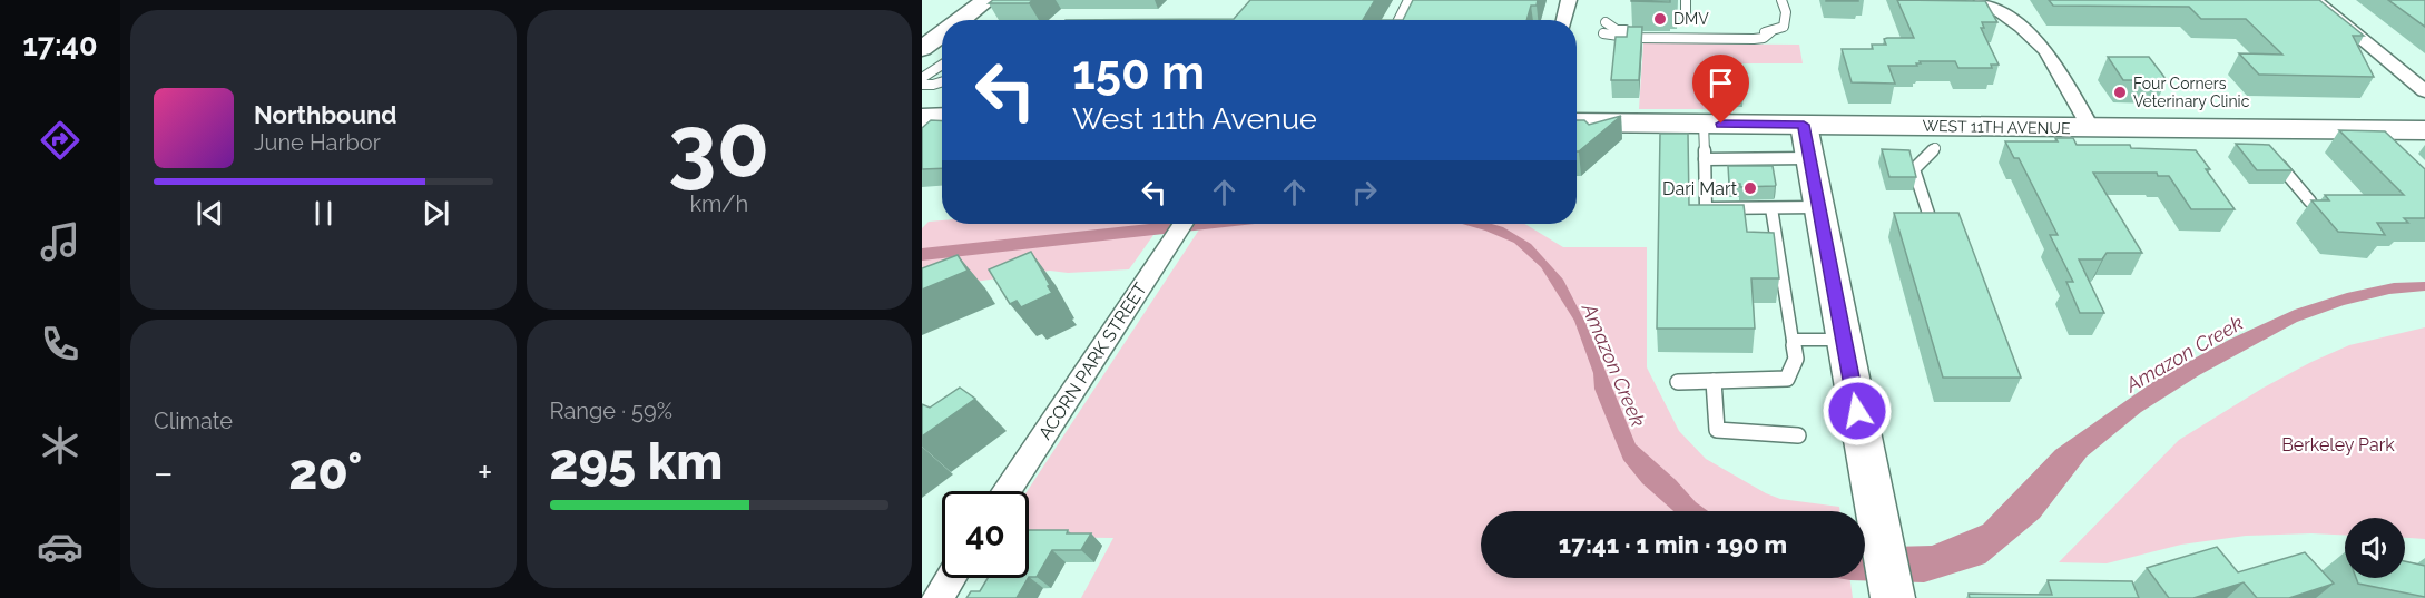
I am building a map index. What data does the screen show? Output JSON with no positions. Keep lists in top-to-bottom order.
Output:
{
  "streets": {
    "main road": ["WEST 11TH AVENUE"],
    "street": ["ACORN PARK STREET"]
  },
  "water": ["Amazon Creek"],
  "parks": ["Berkeley Park"],
  "places": ["DMV", "Four Corners Veterinary Clinic", "Dari Mart"],
  "page": {
    "tabs": "17:40",
    "tile": [
      ["30", "km/h"],
      "Climate",
      ["Range · 59%", "295 km"]
    ],
    "turn": ["150 m", "West 11th Avenue"],
    "song": ["Northbound", "June Harbor"],
    "heat": ["−", "20°", "+"],
    "limit": "40",
    "trip": "17:41 · 1 min · 190 m"
  }
}
